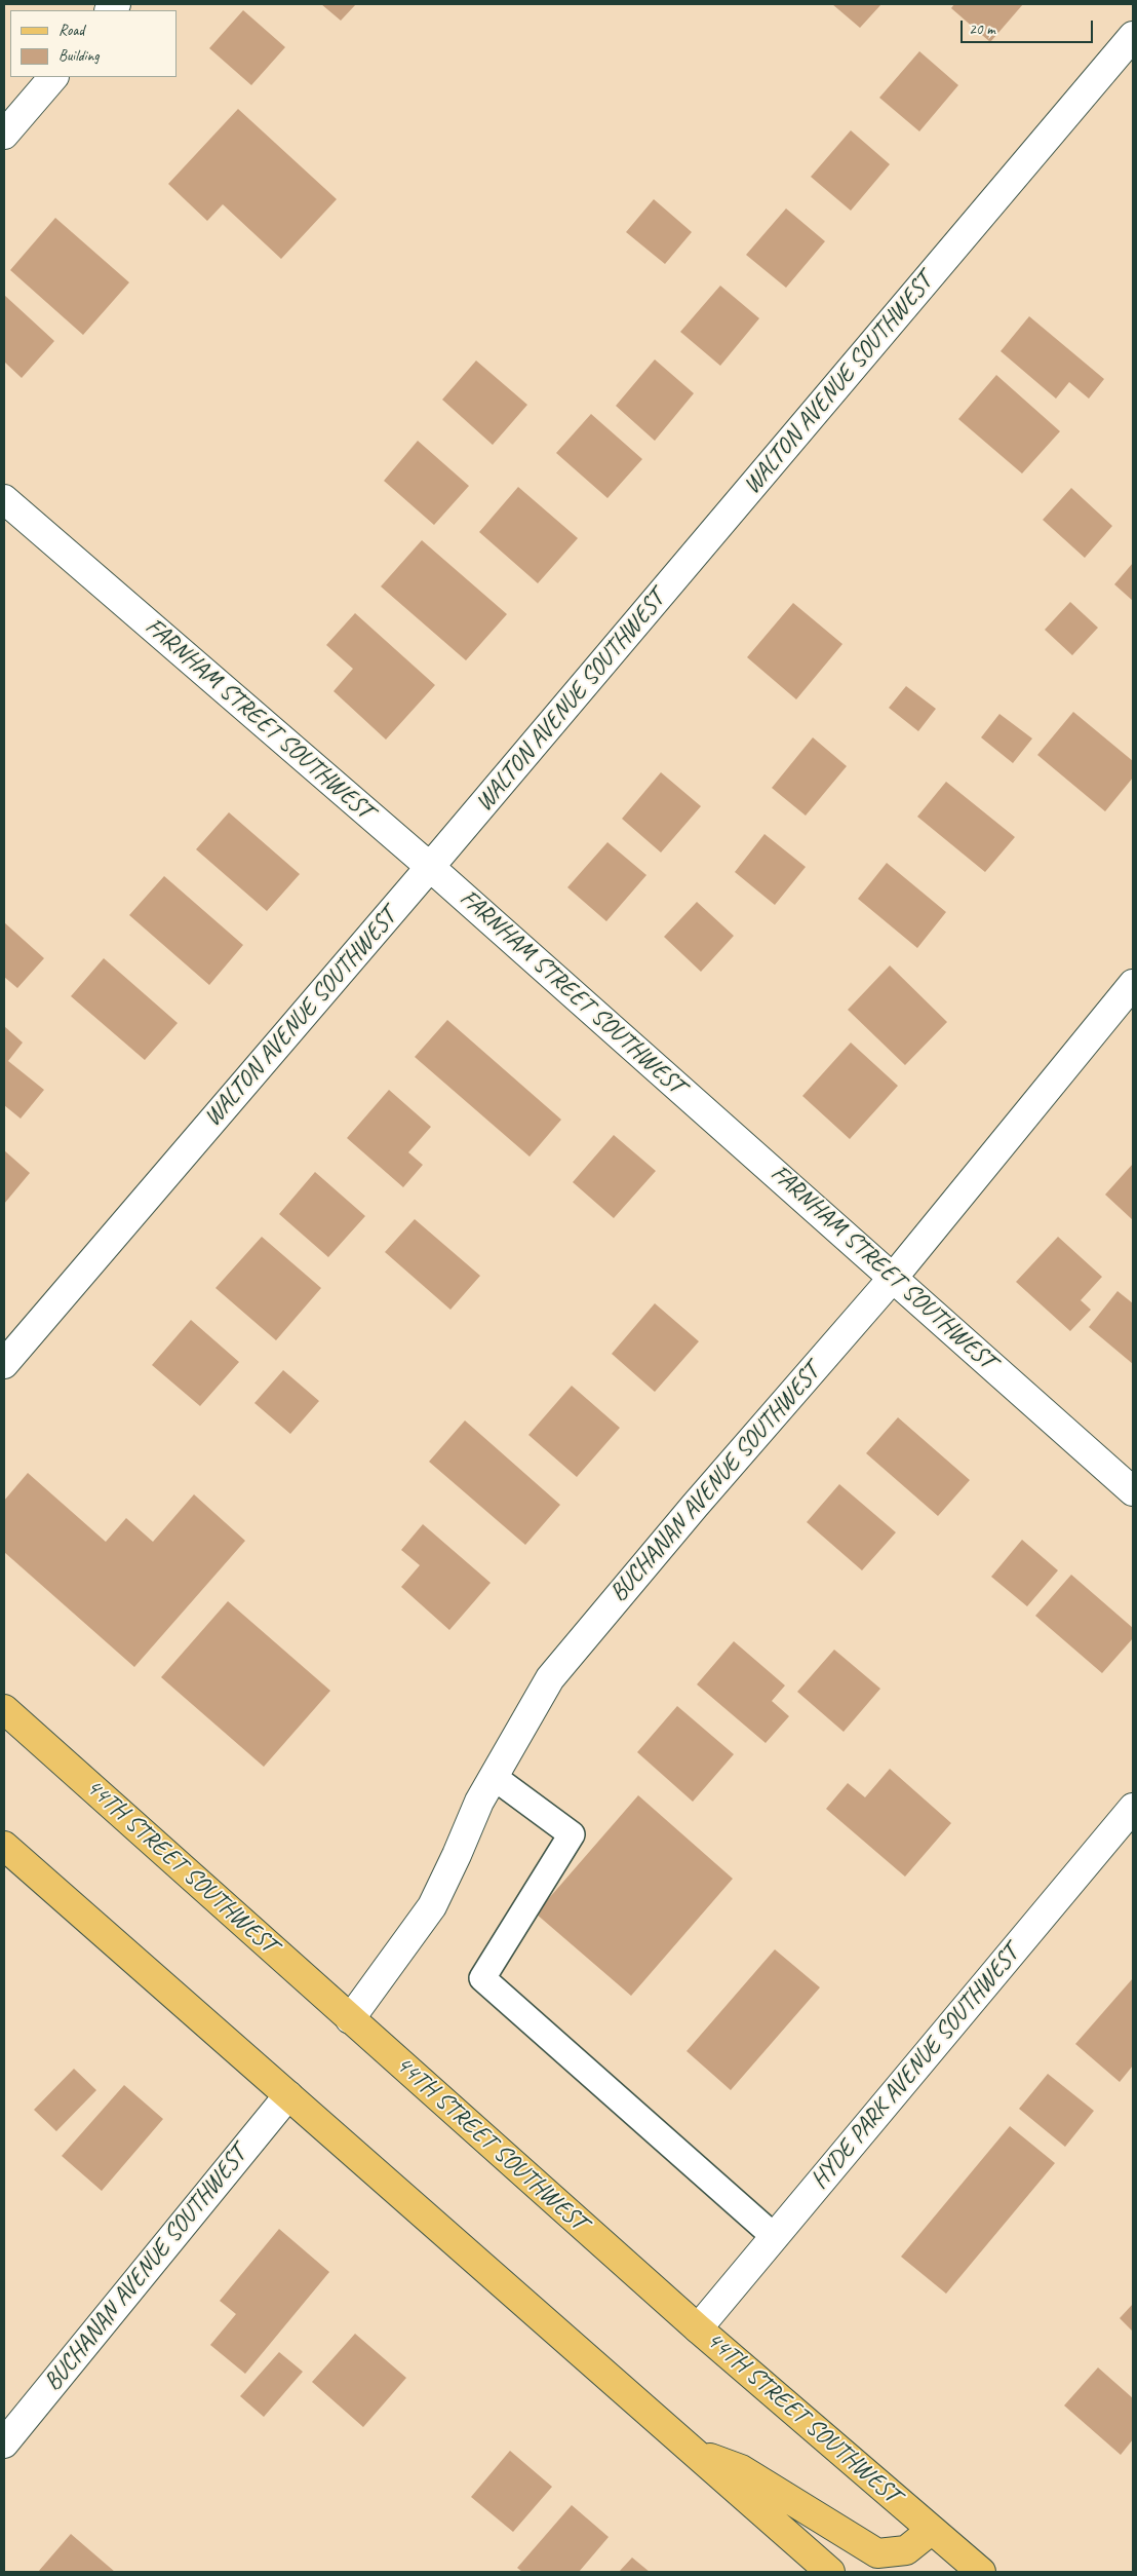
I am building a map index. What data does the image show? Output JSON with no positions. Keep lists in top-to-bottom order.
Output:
{
  "streets": {
    "main road": ["44TH STREET SOUTHWEST"],
    "street": [
      "WALTON AVENUE SOUTHWEST",
      "FARNHAM STREET SOUTHWEST",
      "BUCHANAN AVENUE SOUTHWEST",
      "HYDE PARK AVENUE SOUTHWEST"
    ]
  },
  "crossings": [
    ["WALTON AVENUE SOUTHWEST", "FARNHAM STREET SOUTHWEST"],
    ["FARNHAM STREET SOUTHWEST", "BUCHANAN AVENUE SOUTHWEST"],
    ["BUCHANAN AVENUE SOUTHWEST", "44TH STREET SOUTHWEST"],
    ["44TH STREET SOUTHWEST", "HYDE PARK AVENUE SOUTHWEST"]
  ],
  "legend": ["Road", "Building"],
  "scale_bar": "20 m"
}
